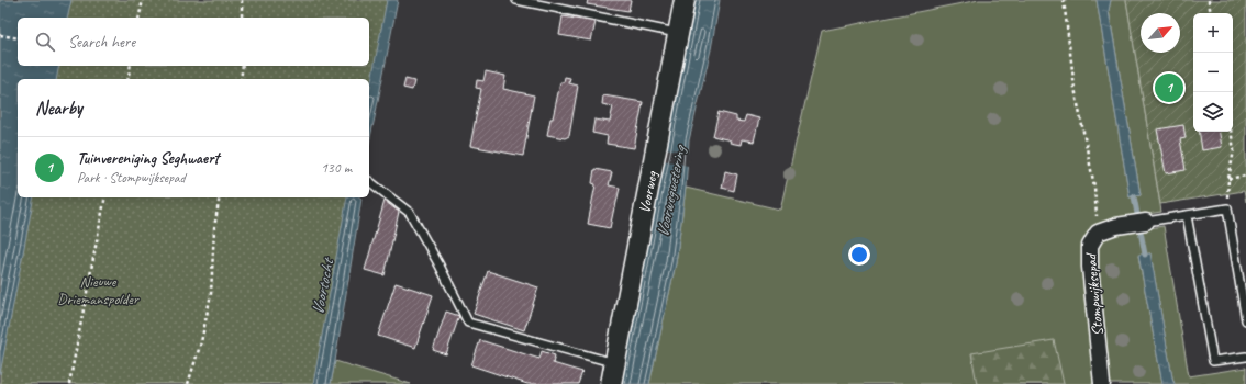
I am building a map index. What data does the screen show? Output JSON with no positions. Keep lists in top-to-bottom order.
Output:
{
  "streets": {
    "street": ["Voorweg", "Stompwijksepad"]
  },
  "water": ["Voorwegwetering", "Voortocht"],
  "parks": ["Nieuwe Driemanspolder"],
  "north": "top right",
  "page": {
    "map_buttons": ["+", "−"],
    "search": "Search here",
    "pins": "1",
    "heading": "Nearby",
    "list": [
      {
        "mark": "1",
        "name": "Tuinvereniging Seghwaert",
        "note": "Park · Stompwijksepad",
        "value": "130 m"
      }
    ]
  }
}
